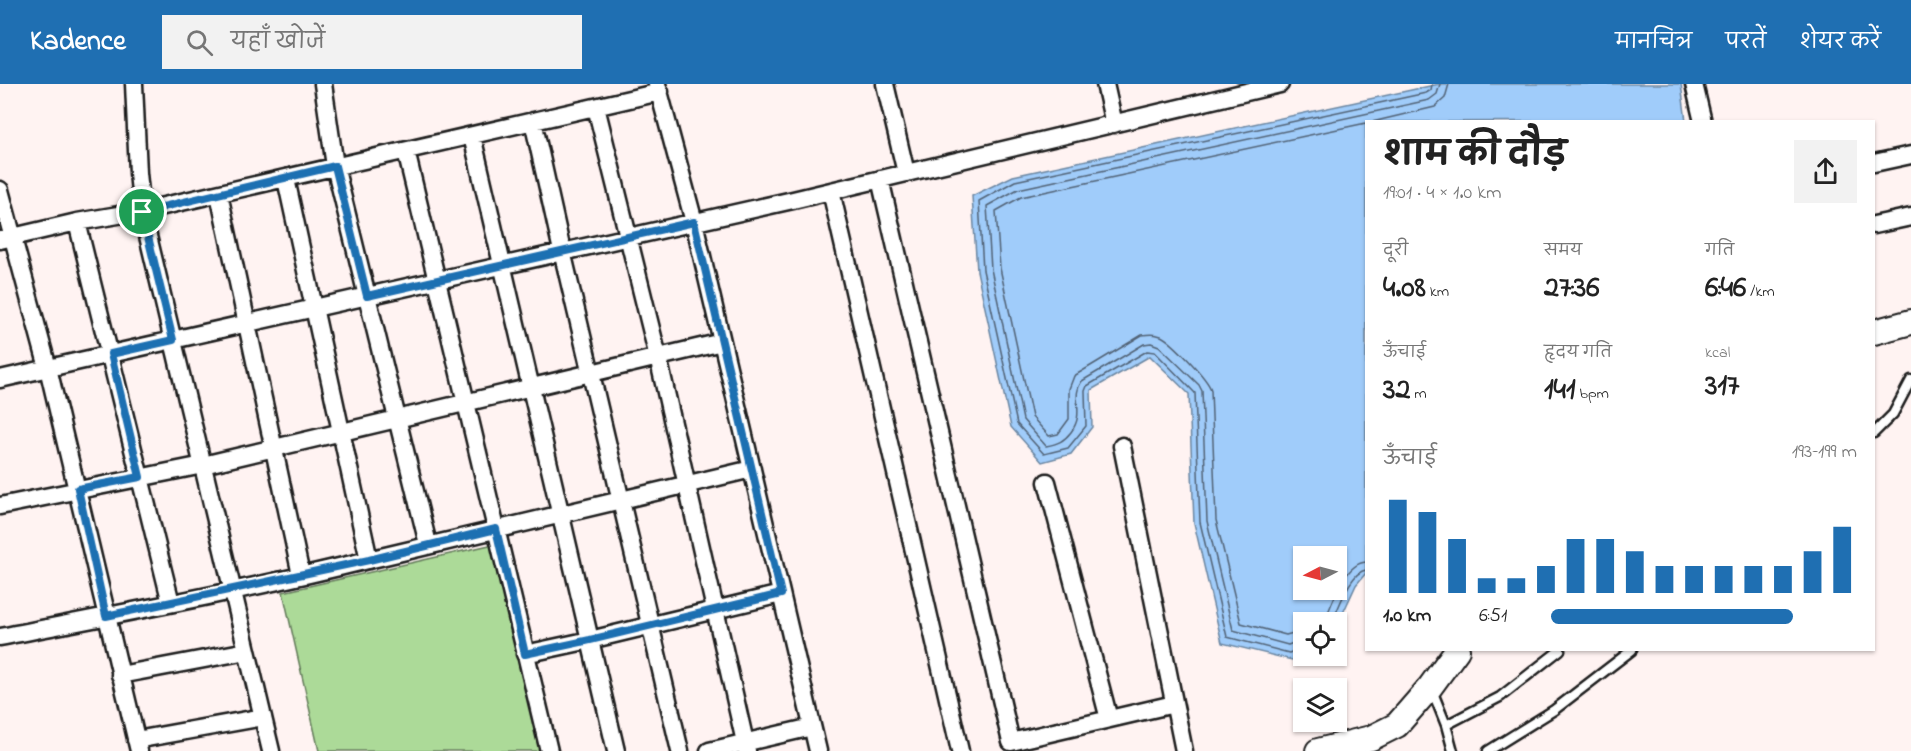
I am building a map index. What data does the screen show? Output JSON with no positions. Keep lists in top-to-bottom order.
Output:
{
  "north": "left",
  "page": {
    "header": "Kadence",
    "search": "यहाँ खोजें",
    "nav": ["मानचित्र", "परतें", "शेयर करें"],
    "heading": ["शाम की दौड़", "19:01 · 4 × 1.0 km"],
    "stats": [
      ["दूरी", "4.08 km"],
      ["समय", "27:36"],
      ["गति", "6:46 /km"],
      ["ऊँचाई", "32 m"],
      ["हृदय गति", "141 bpm"],
      ["kcal", "317"]
    ],
    "chart": ["ऊँचाई", "193–199 m"],
    "list": [
      {
        "name": "1.0 km",
        "note": "6:51"
      }
    ]
  }
}
